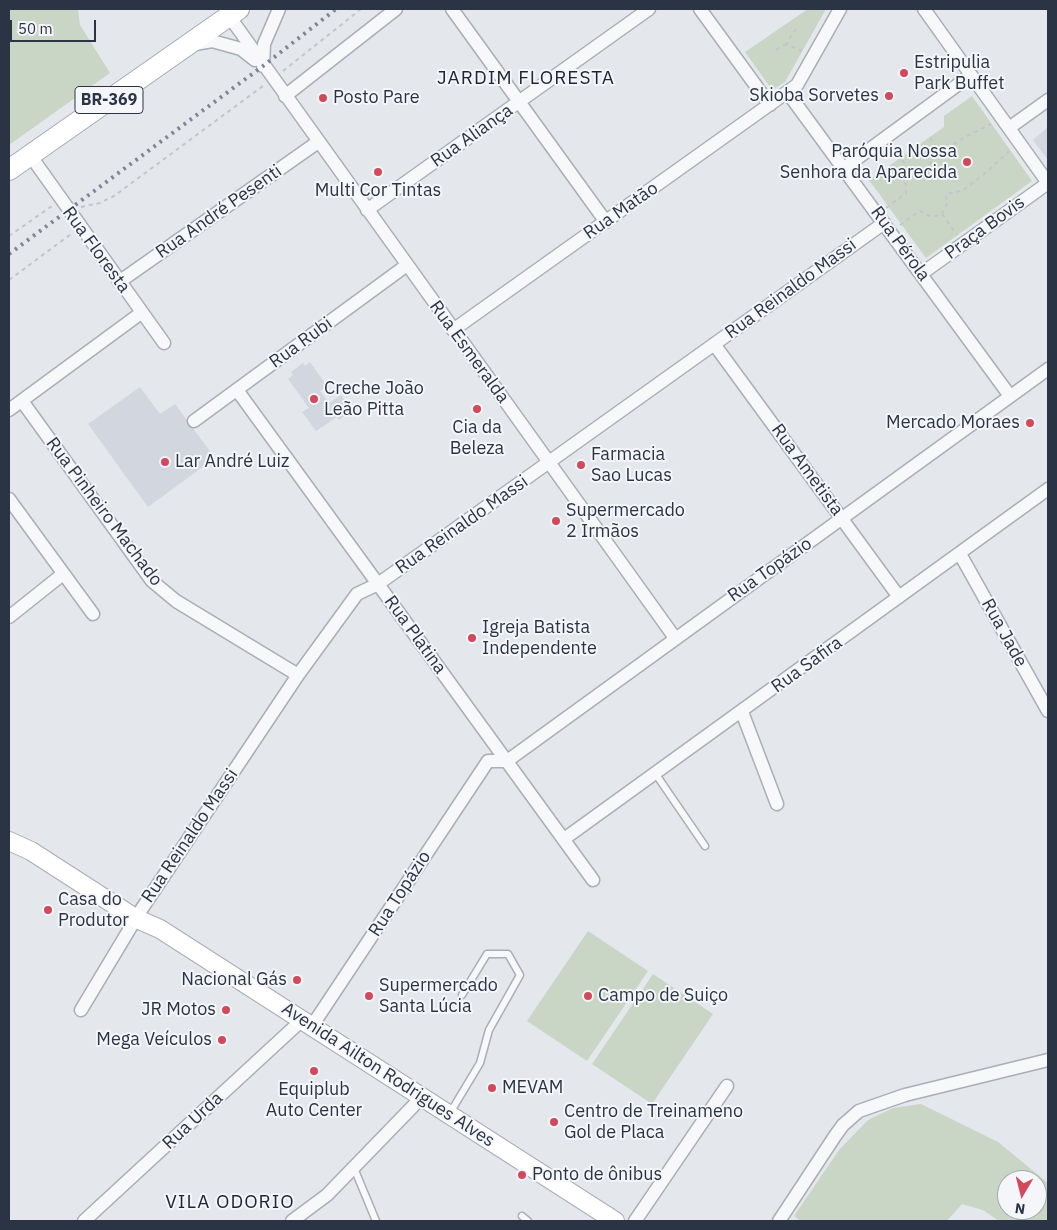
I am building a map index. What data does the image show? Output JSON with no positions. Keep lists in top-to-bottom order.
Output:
{
  "streets": {
    "main road": ["BR-369", "Avenida Ailton Rodrigues Alves"],
    "street": [
      "Rua Aliança",
      "Rua Matão",
      "Rua André Pesenti",
      "Praça Bovis",
      "Rua Pérola",
      "Rua Floresta",
      "Rua Reinaldo Massi",
      "Rua Rubi",
      "Rua Esmeralda",
      "Rua Ametista",
      "Rua Pinheiro Machado",
      "Rua Topázio",
      "Rua Jade",
      "Rua Platina",
      "Rua Safira",
      "Rua Urda"
    ]
  },
  "crossings": [
    ["BR-369", "Rua Floresta"],
    ["BR-369", "Rua Esmeralda"],
    ["Rua Aliança", "Rua Esmeralda"],
    ["Rua Matão", "Rua Pérola"],
    ["Rua Matão", "Rua Esmeralda"],
    ["Rua André Pesenti", "Rua Floresta"],
    ["Rua André Pesenti", "Rua Esmeralda"],
    ["Praça Bovis", "Rua Pérola"],
    ["Rua Pérola", "Rua Reinaldo Massi"],
    ["Rua Pérola", "Rua Topázio"],
    ["Rua Reinaldo Massi", "Rua Esmeralda"],
    ["Rua Reinaldo Massi", "Rua Ametista"],
    ["Rua Reinaldo Massi", "Rua Pinheiro Machado"],
    ["Rua Reinaldo Massi", "Rua Platina"],
    ["Rua Reinaldo Massi", "Avenida Ailton Rodrigues Alves"],
    ["Rua Rubi", "Rua Esmeralda"],
    ["Rua Rubi", "Rua Platina"],
    ["Rua Esmeralda", "Rua Topázio"],
    ["Rua Ametista", "Rua Topázio"],
    ["Rua Ametista", "Rua Safira"],
    ["Rua Topázio", "Rua Platina"],
    ["Rua Topázio", "Avenida Ailton Rodrigues Alves"],
    ["Rua Topázio", "Rua Urda"],
    ["Rua Jade", "Rua Safira"],
    ["Rua Platina", "Rua Safira"],
    ["Avenida Ailton Rodrigues Alves", "Rua Urda"]
  ],
  "districts": ["JARDIM FLORESTA", "VILA ODORIO"],
  "places": [
    "Estripulia Park Buffet",
    "Skioba Sorvetes",
    "Posto Pare",
    "Paróquia Nossa Senhora da Aparecida",
    "Multi Cor Tintas",
    "Creche João Leão Pitta",
    "Cia da Beleza",
    "Mercado Moraes",
    "Lar André Luiz",
    "Farmacia Sao Lucas",
    "Supermercado 2 Irmãos",
    "Igreja Batista Independente",
    "Casa do Produtor",
    "Nacional Gás",
    "Supermercado Santa Lúcia",
    "Campo de Suiço",
    "JR Motos",
    "Mega Veículos",
    "Equiplub Auto Center",
    "MEVAM",
    "Centro de Treinameno Gol de Placa",
    "Ponto de ônibus"
  ],
  "scale_bar": "50 m",
  "north": "bottom"
}
